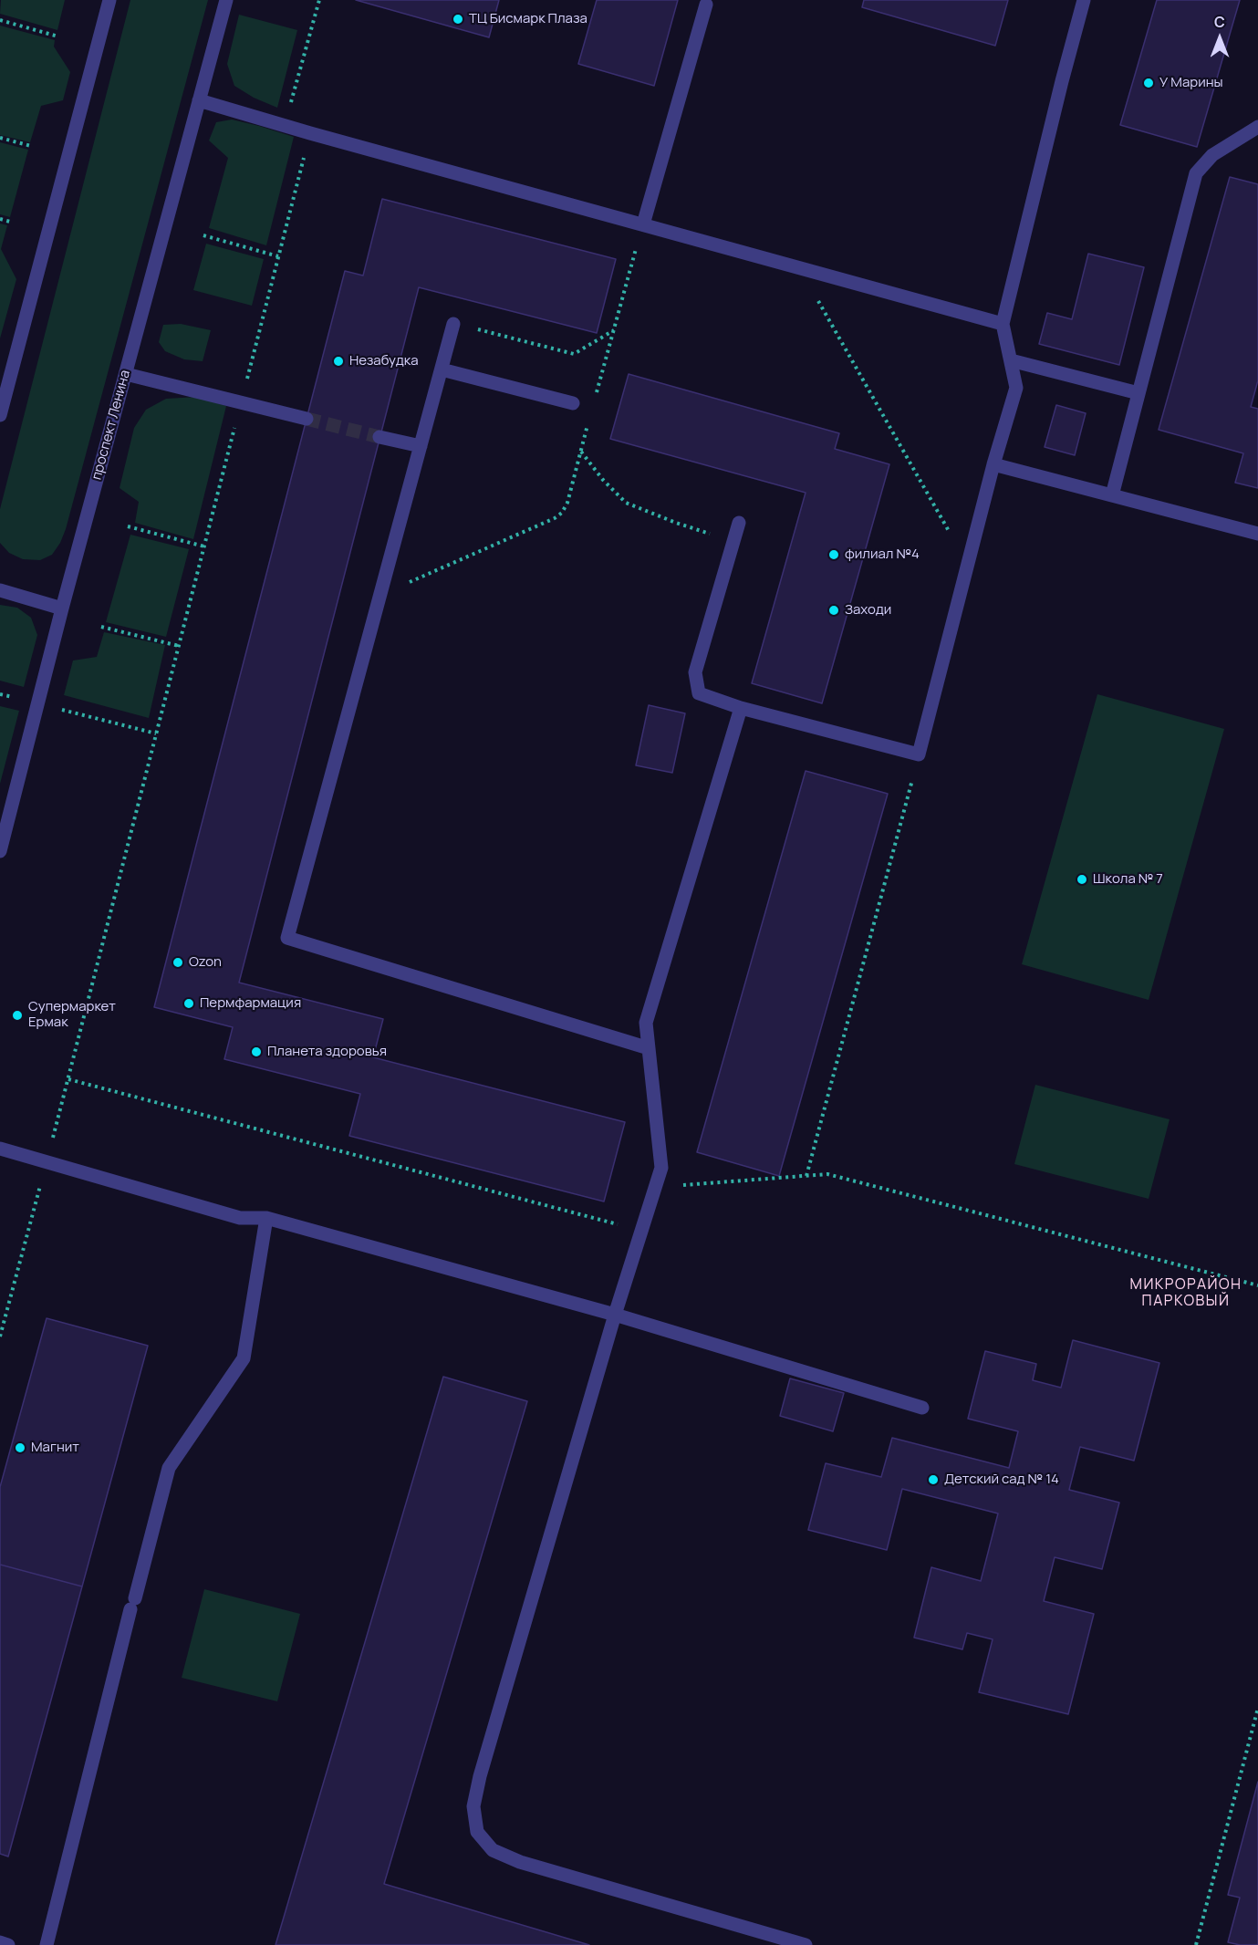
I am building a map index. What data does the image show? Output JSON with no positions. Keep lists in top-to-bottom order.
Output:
{
  "streets": {
    "street": ["проспект Ленина"]
  },
  "districts": ["МИКРОРАЙОН ПАРКОВЫЙ"],
  "places": [
    "ТЦ Бисмарк Плаза",
    "У Марины",
    "Незабудка",
    "филиал №4",
    "Заходи",
    "Школа № 7",
    "Ozon",
    "Пермфармация",
    "Супермаркет Ермак",
    "Планета здоровья",
    "Магнит",
    "Детский сад № 14"
  ],
  "north": "top"
}
